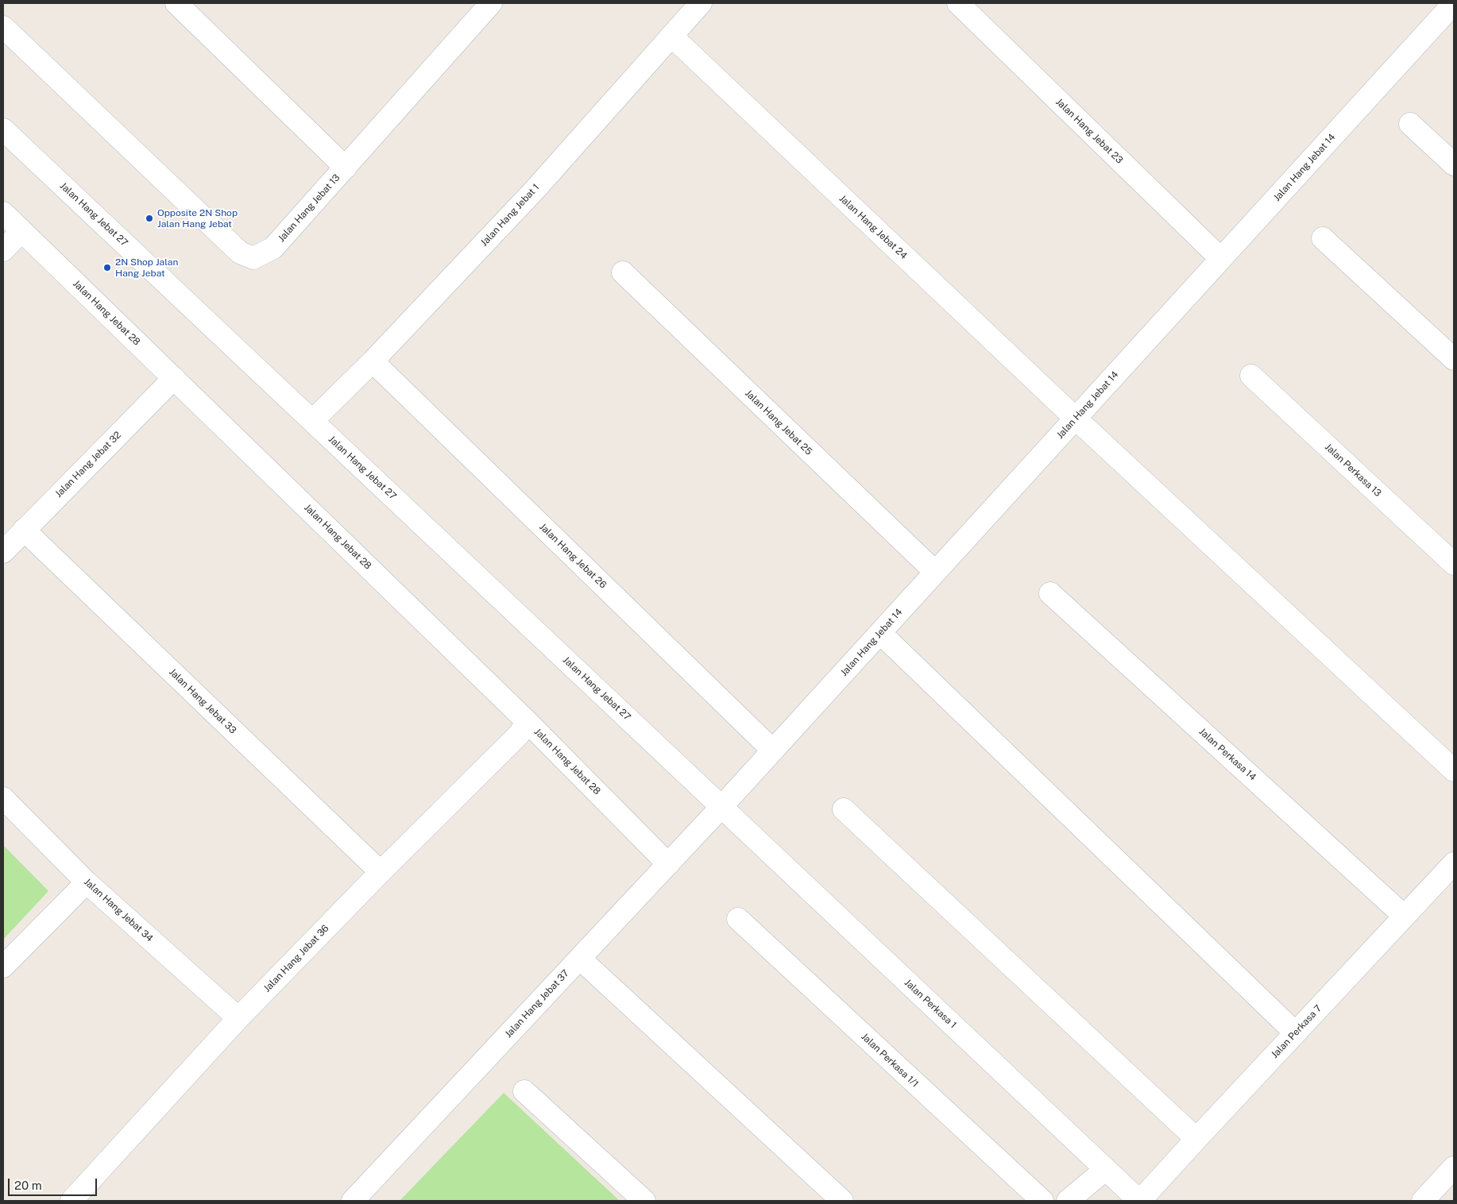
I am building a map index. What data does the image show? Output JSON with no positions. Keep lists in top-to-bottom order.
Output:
{
  "streets": {
    "street": [
      "Jalan Hang Jebat 23",
      "Jalan Hang Jebat 14",
      "Jalan Hang Jebat 13",
      "Jalan Hang Jebat 27",
      "Jalan Hang Jebat 1",
      "Jalan Hang Jebat 24",
      "Jalan Hang Jebat 28",
      "Jalan Hang Jebat 25",
      "Jalan Hang Jebat 32",
      "Jalan Perkasa 13",
      "Jalan Hang Jebat 26",
      "Jalan Hang Jebat 33",
      "Jalan Perkasa 14",
      "Jalan Hang Jebat 34",
      "Jalan Hang Jebat 36",
      "Jalan Hang Jebat 37",
      "Jalan Perkasa 1",
      "Jalan Perkasa 7",
      "Jalan Perkasa 1/1"
    ]
  },
  "crossings": [
    ["Jalan Hang Jebat 23", "Jalan Hang Jebat 14"],
    ["Jalan Hang Jebat 14", "Jalan Hang Jebat 27"],
    ["Jalan Hang Jebat 14", "Jalan Hang Jebat 24"],
    ["Jalan Hang Jebat 14", "Jalan Hang Jebat 25"],
    ["Jalan Hang Jebat 14", "Jalan Hang Jebat 26"],
    ["Jalan Hang Jebat 14", "Jalan Hang Jebat 37"],
    ["Jalan Hang Jebat 14", "Jalan Perkasa 1"],
    ["Jalan Hang Jebat 27", "Jalan Hang Jebat 1"],
    ["Jalan Hang Jebat 27", "Jalan Hang Jebat 37"],
    ["Jalan Hang Jebat 27", "Jalan Perkasa 1"],
    ["Jalan Hang Jebat 1", "Jalan Hang Jebat 24"],
    ["Jalan Hang Jebat 1", "Jalan Hang Jebat 26"],
    ["Jalan Hang Jebat 28", "Jalan Hang Jebat 32"],
    ["Jalan Hang Jebat 28", "Jalan Hang Jebat 36"],
    ["Jalan Hang Jebat 28", "Jalan Hang Jebat 37"],
    ["Jalan Hang Jebat 32", "Jalan Hang Jebat 33"],
    ["Jalan Hang Jebat 33", "Jalan Hang Jebat 36"],
    ["Jalan Perkasa 14", "Jalan Perkasa 7"],
    ["Jalan Hang Jebat 34", "Jalan Hang Jebat 36"],
    ["Jalan Hang Jebat 37", "Jalan Perkasa 1"],
    ["Jalan Perkasa 1", "Jalan Perkasa 7"]
  ],
  "places": ["Opposite 2N Shop Jalan Hang Jebat", "2N Shop Jalan Hang Jebat"],
  "scale_bar": "20 m"
}
